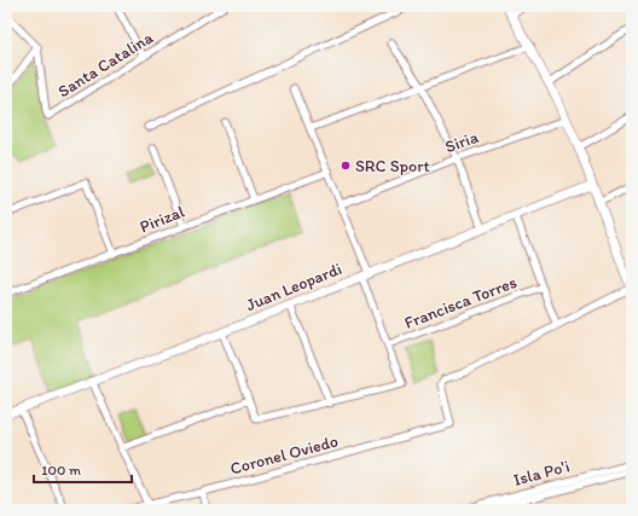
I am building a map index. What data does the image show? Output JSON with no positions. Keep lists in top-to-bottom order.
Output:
{
  "streets": {
    "main road": ["Juan Leopardi"],
    "street": [
      "Santa Catalina",
      "Siria",
      "Pirizal",
      "Francisca Torres",
      "Coronel Oviedo",
      "Isla Po'i"
    ]
  },
  "places": ["SRC Sport"],
  "scale_bar": "100 m"
}
